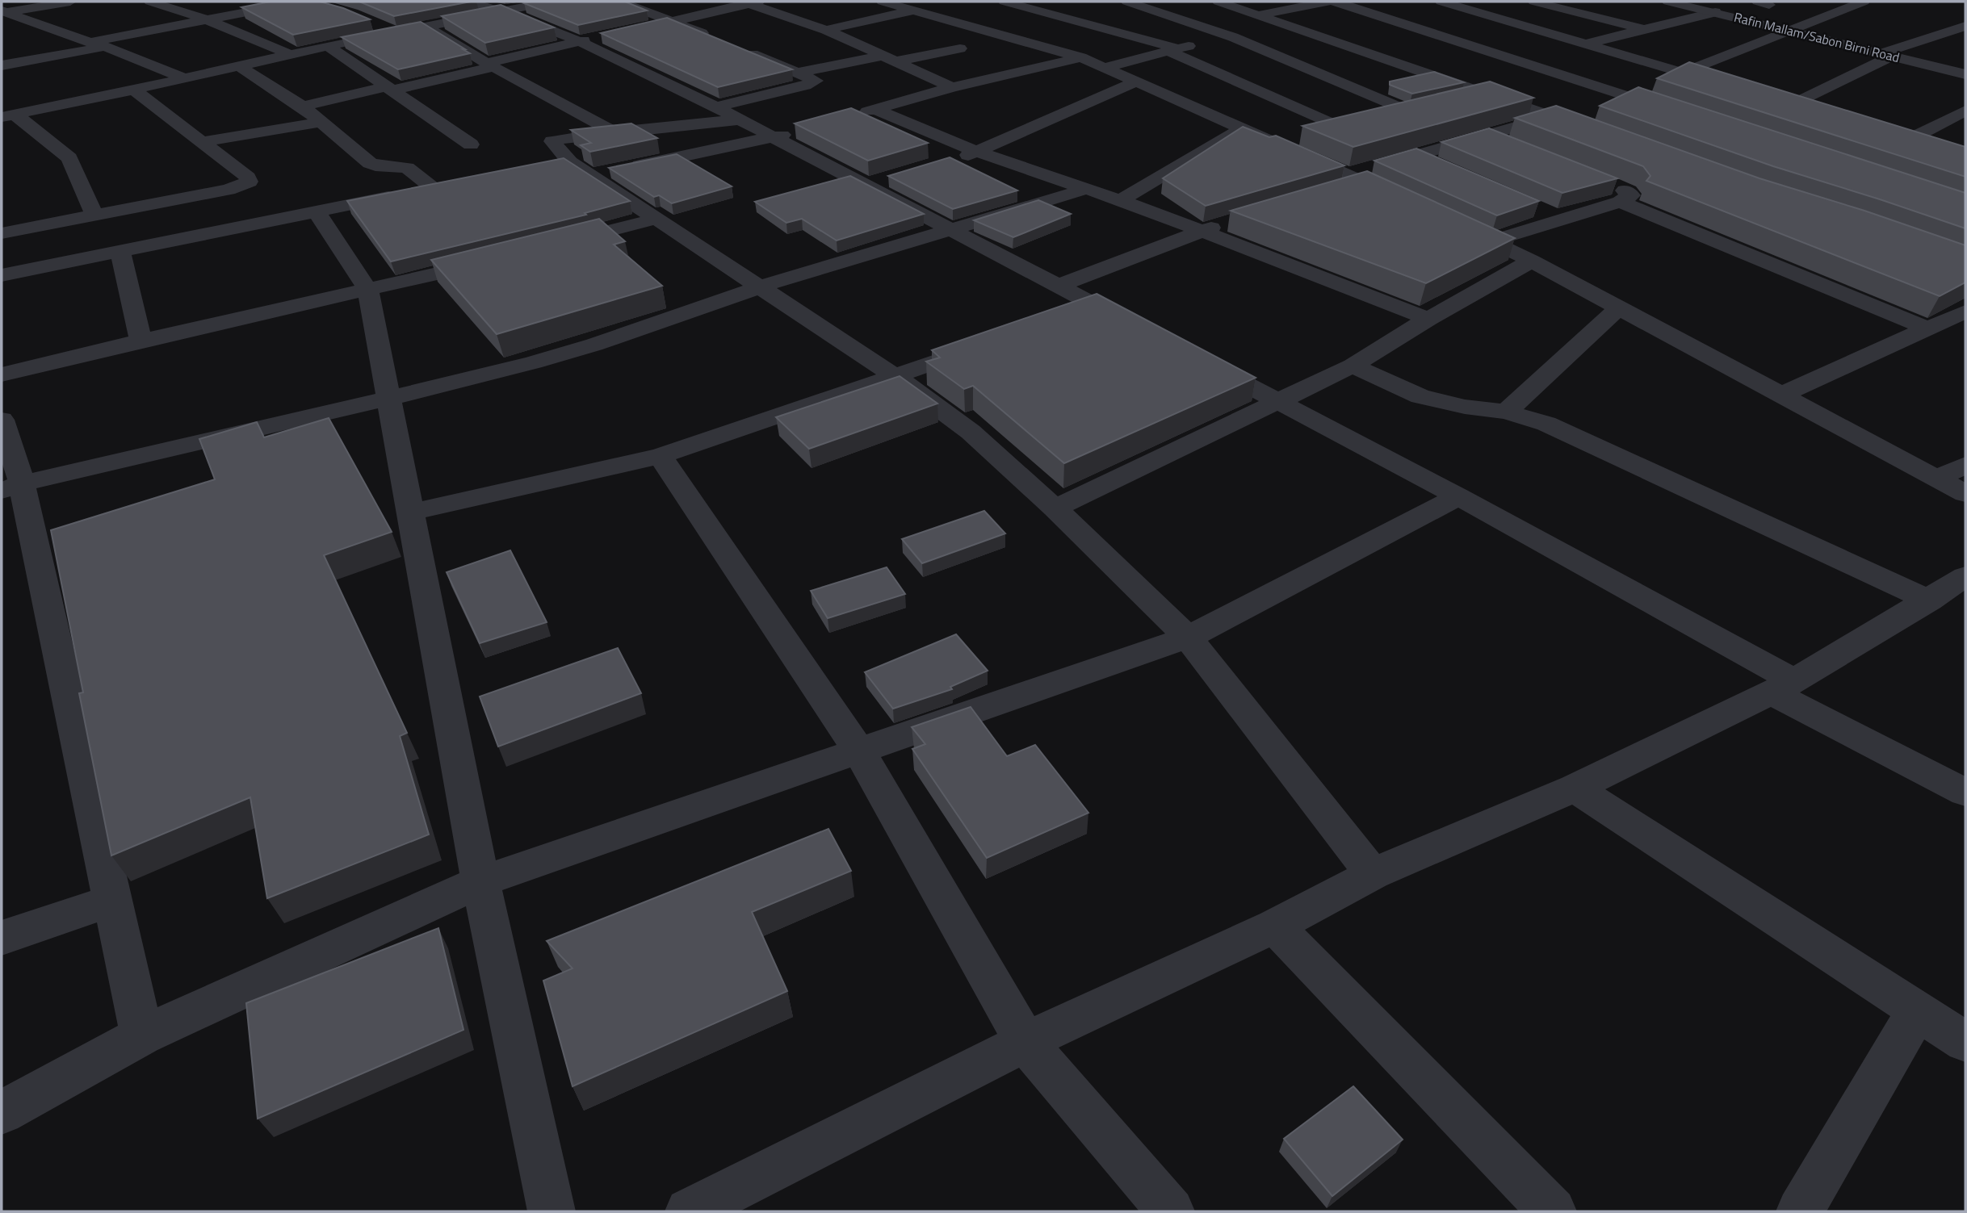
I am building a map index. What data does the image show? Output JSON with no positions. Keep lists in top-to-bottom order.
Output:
{
  "streets": {
    "street": ["Rafin Mallam/Sabon Birni Road"]
  }
}
